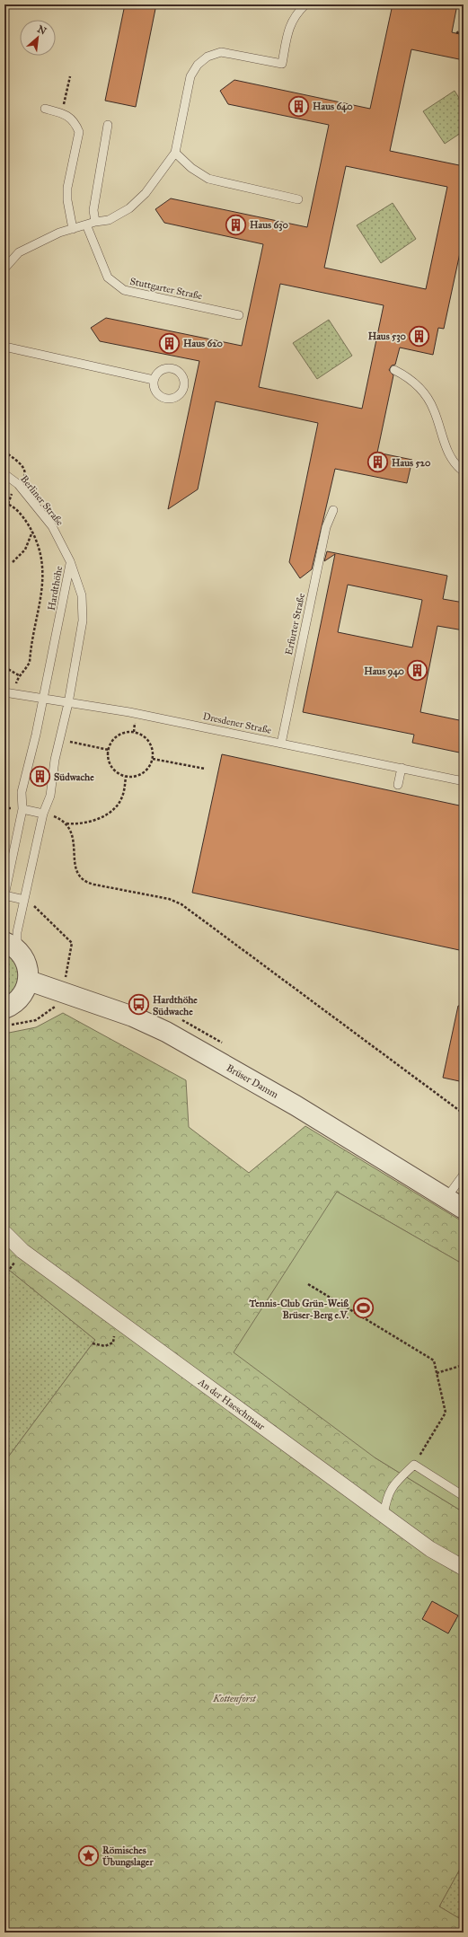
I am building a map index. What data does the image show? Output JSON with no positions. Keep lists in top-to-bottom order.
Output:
{
  "streets": {
    "street": ["Brüser Damm", "An der Haeschmaar"],
    "lane": [
      "Stuttgarter Straße",
      "Berliner Straße",
      "Hardthöhe",
      "Erfurter Straße",
      "Dresdener Straße"
    ]
  },
  "crossings": [
    ["Berliner Straße", "Hardthöhe"],
    ["Hardthöhe", "Dresdener Straße"],
    ["Erfurter Straße", "Dresdener Straße"]
  ],
  "parks": ["Kottenforst"],
  "places": {
    "building": [
      "Haus 640",
      "Haus 630",
      "Haus 530",
      "Haus 620",
      "Haus 520",
      "Haus 940",
      "Südwache"
    ],
    "bus stop": ["Hardthöhe Südwache"],
    "sports": ["Tennis-Club Grün-Weiß Brüser-Berg e.V."],
    "place": ["Römisches Übungslager"]
  },
  "north": "top right"
}
